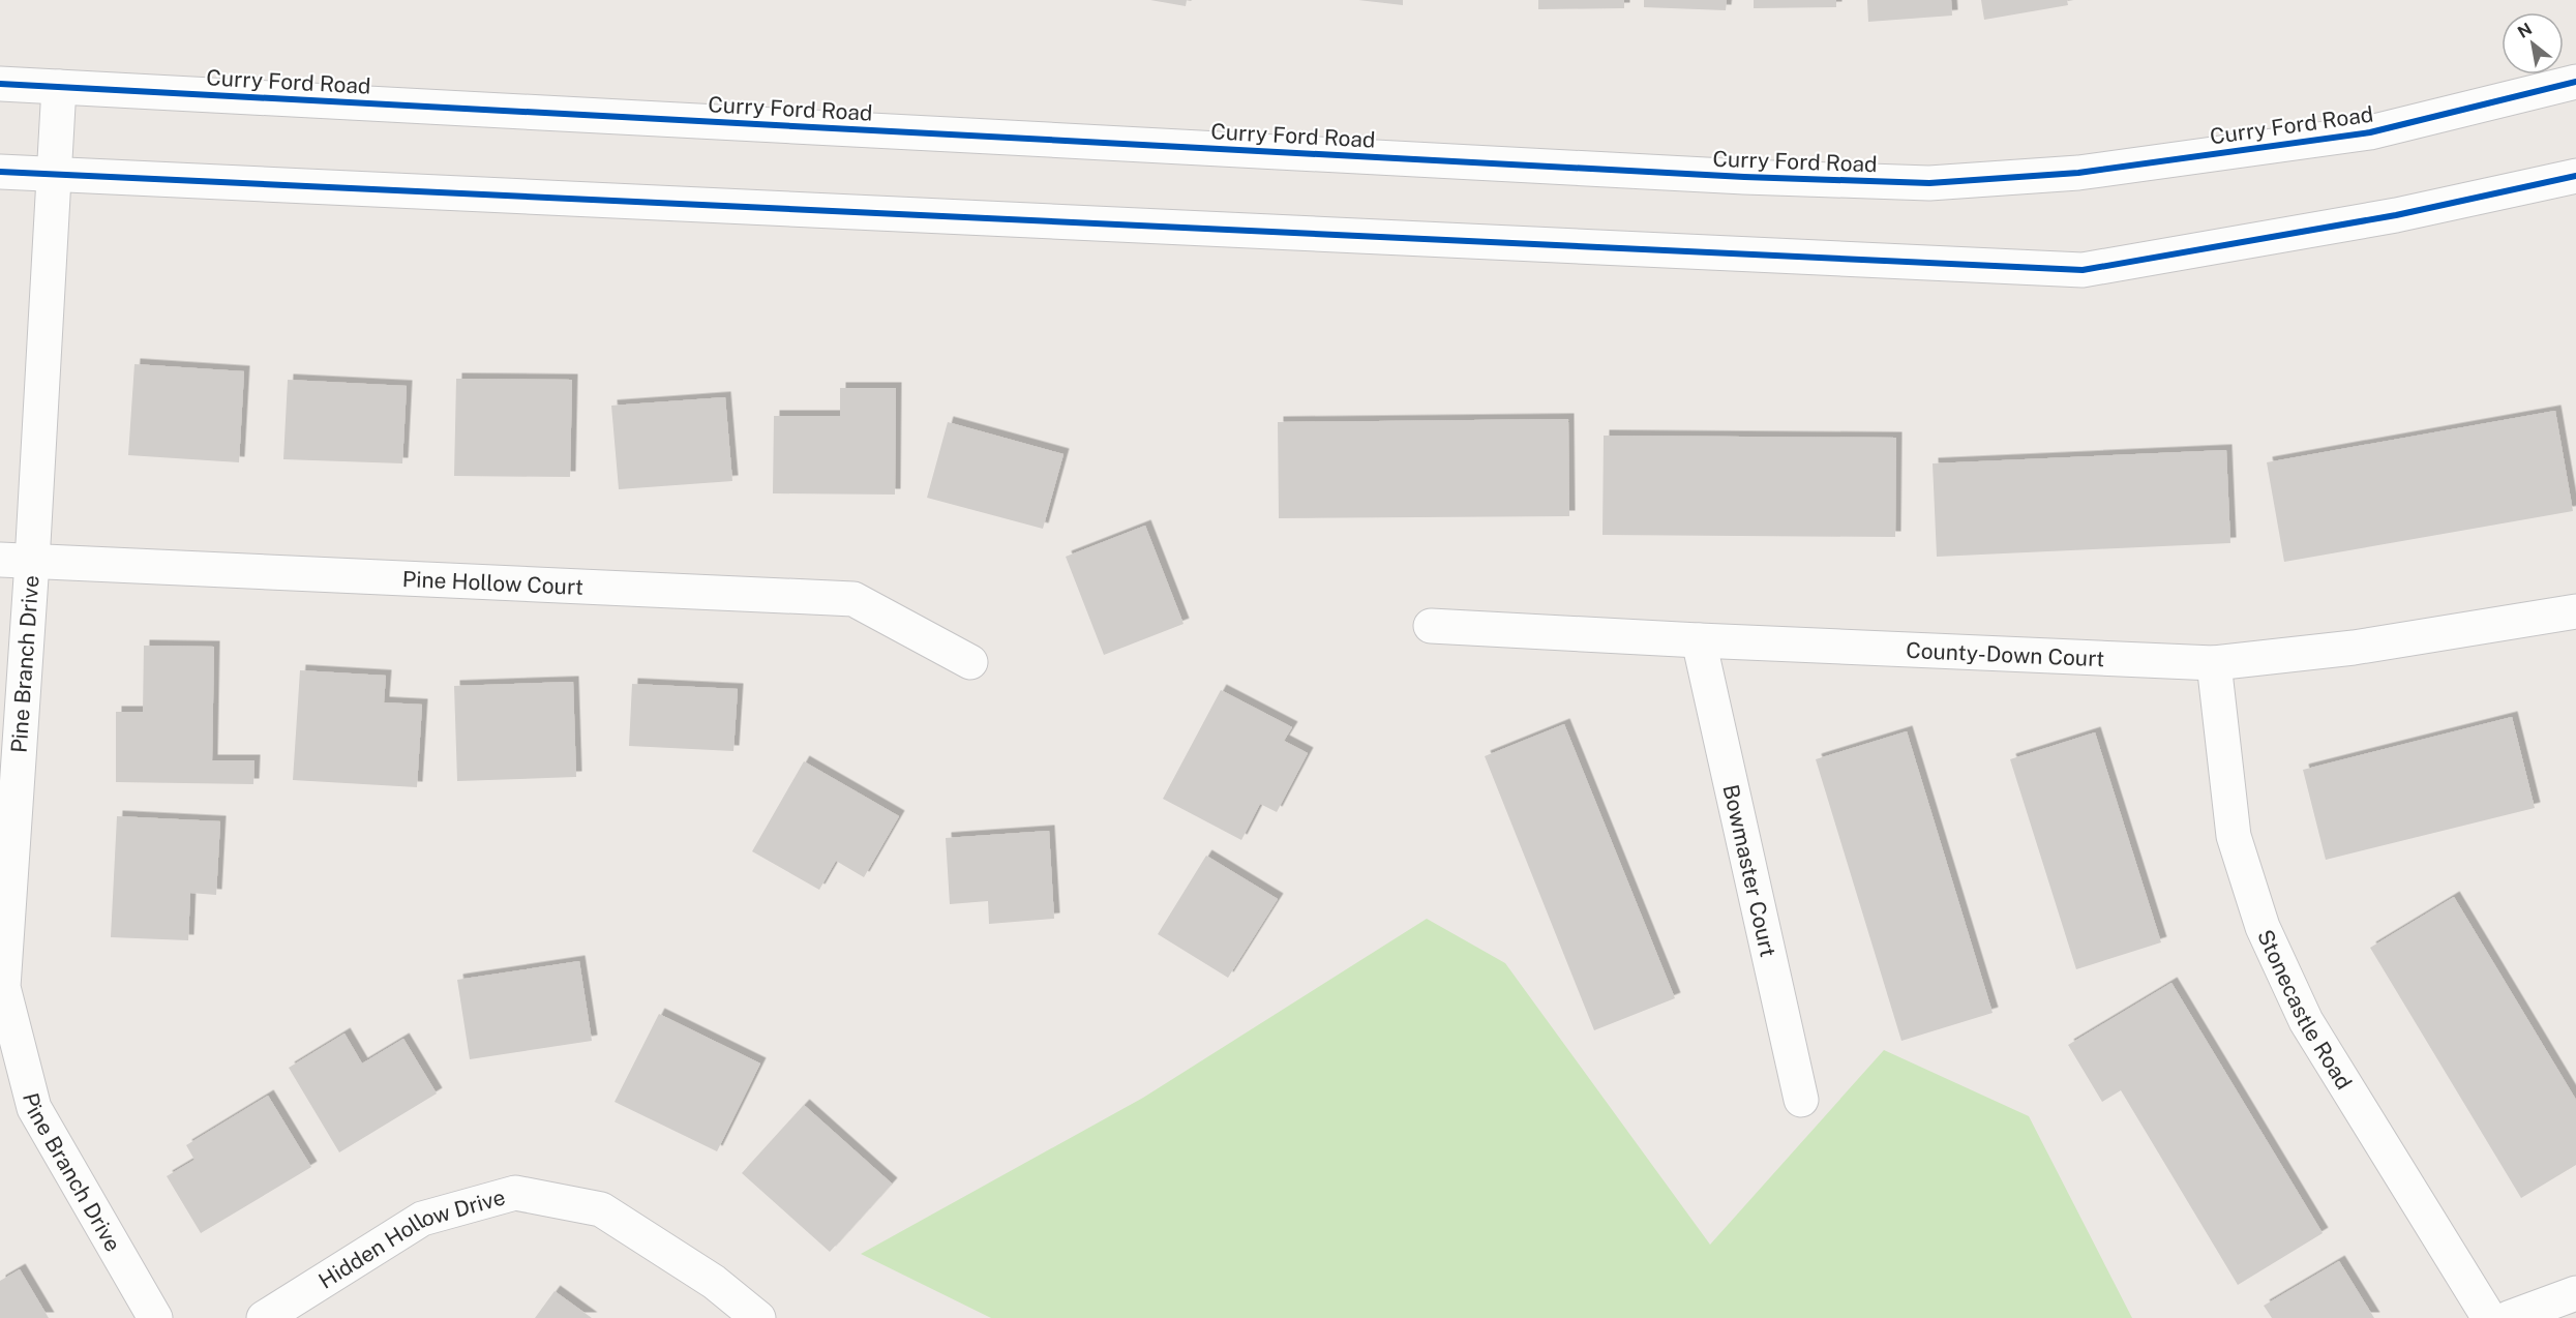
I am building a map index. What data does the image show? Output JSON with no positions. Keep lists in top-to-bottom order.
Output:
{
  "streets": {
    "street": [
      "Curry Ford Road",
      "Pine Hollow Court",
      "County-Down Court",
      "Pine Branch Drive",
      "Bowmaster Court",
      "Stonecastle Road",
      "Hidden Hollow Drive"
    ]
  },
  "crossings": [
    ["Curry Ford Road", "Pine Branch Drive"],
    ["Pine Hollow Court", "Pine Branch Drive"],
    ["County-Down Court", "Bowmaster Court"],
    ["County-Down Court", "Stonecastle Road"]
  ],
  "north": "top left"
}
